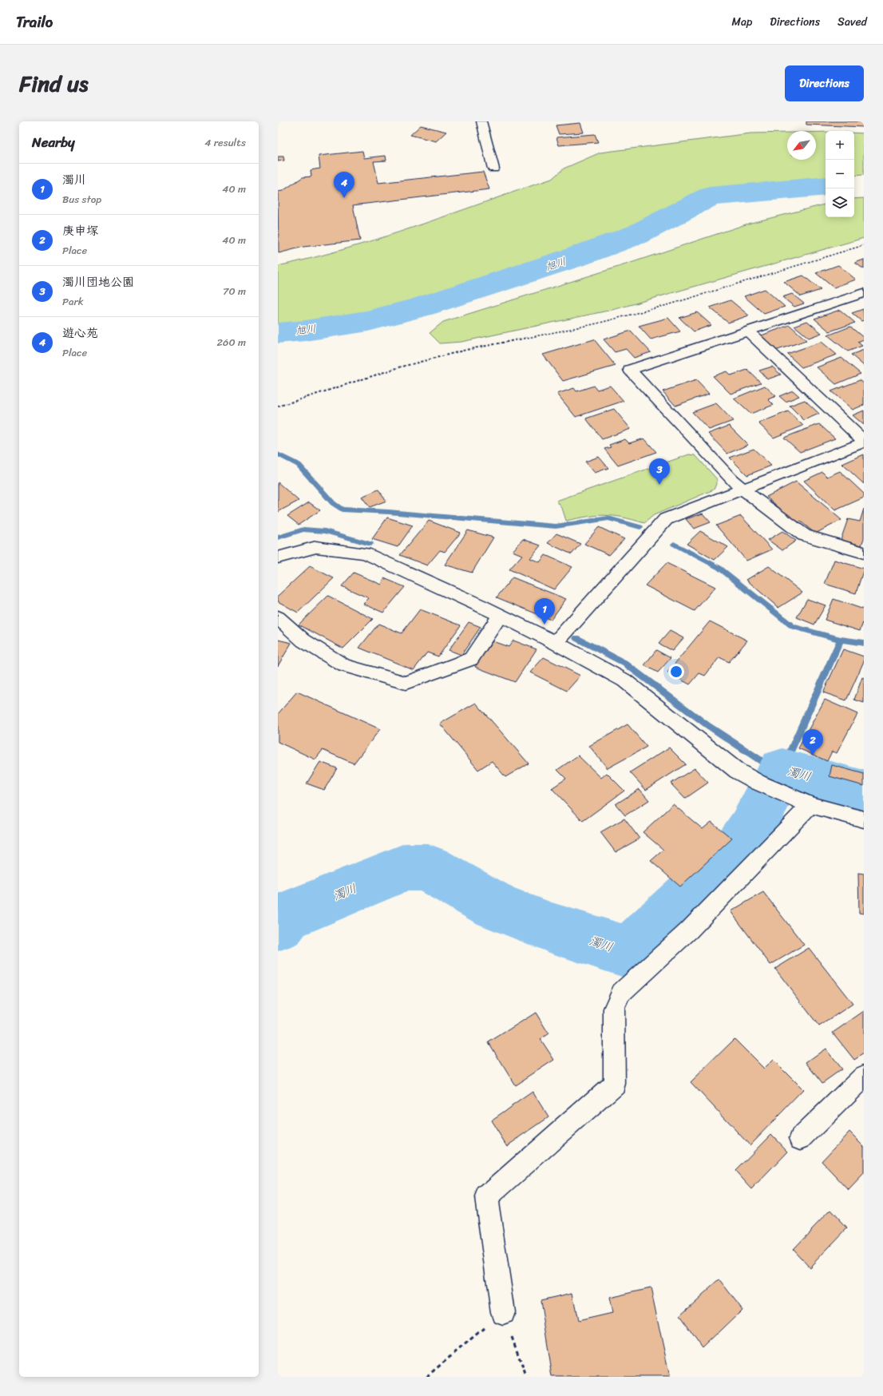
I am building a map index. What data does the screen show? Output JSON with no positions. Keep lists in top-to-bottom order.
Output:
{
  "water": ["旭川", "濁川"],
  "north": "bottom left",
  "page": {
    "header": "Trailo",
    "nav": ["Map", "Directions", "Saved"],
    "title": "Find us",
    "buttons": "Directions",
    "heading": ["Nearby", "4 results"],
    "map_buttons": ["+", "−"],
    "list": [
      {
        "mark": "1",
        "name": "濁川",
        "note": "Bus stop",
        "value": "40 m"
      },
      {
        "mark": "2",
        "name": "庚申塚",
        "note": "Place",
        "value": "40 m"
      },
      {
        "mark": "3",
        "name": "濁川団地公園",
        "note": "Park",
        "value": "70 m"
      },
      {
        "mark": "4",
        "name": "遊心苑",
        "note": "Place",
        "value": "260 m"
      }
    ],
    "pins": [
      "4",
      "3",
      "1",
      "2"
    ]
  }
}
